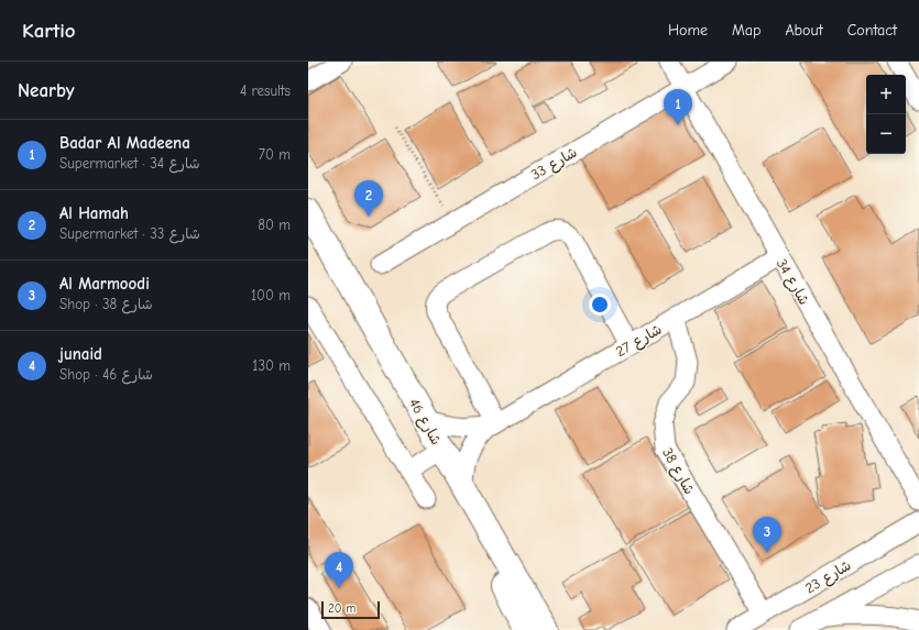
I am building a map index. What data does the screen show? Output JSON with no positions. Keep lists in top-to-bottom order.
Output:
{
  "streets": {
    "main road": ["شارع 46"],
    "street": [
      "شارع 33",
      "شارع 34",
      "شارع 27",
      "شارع 38",
      "شارع 23"
    ]
  },
  "crossings": [
    ["شارع 33", "شارع 34"],
    ["شارع 34", "شارع 27"],
    ["شارع 27", "شارع 46"],
    ["شارع 27", "شارع 38"],
    ["شارع 38", "شارع 23"]
  ],
  "scale_bar": "20 m",
  "page": {
    "header": "Kartio",
    "nav": [
      "Home",
      "Map",
      "About",
      "Contact"
    ],
    "heading": ["Nearby", "4 results"],
    "map_buttons": ["+", "−"],
    "pins": [
      "1",
      "2",
      "3",
      "4"
    ],
    "list": [
      {
        "mark": "1",
        "name": "Badar Al Madeena",
        "note": "Supermarket · شارع 34",
        "value": "70 m"
      },
      {
        "mark": "2",
        "name": "Al Hamah",
        "note": "Supermarket · شارع 33",
        "value": "80 m"
      },
      {
        "mark": "3",
        "name": "Al Marmoodi",
        "note": "Shop · شارع 38",
        "value": "100 m"
      },
      {
        "mark": "4",
        "name": "junaid",
        "note": "Shop · شارع 46",
        "value": "130 m"
      }
    ],
    "scale": "20 m"
  }
}
